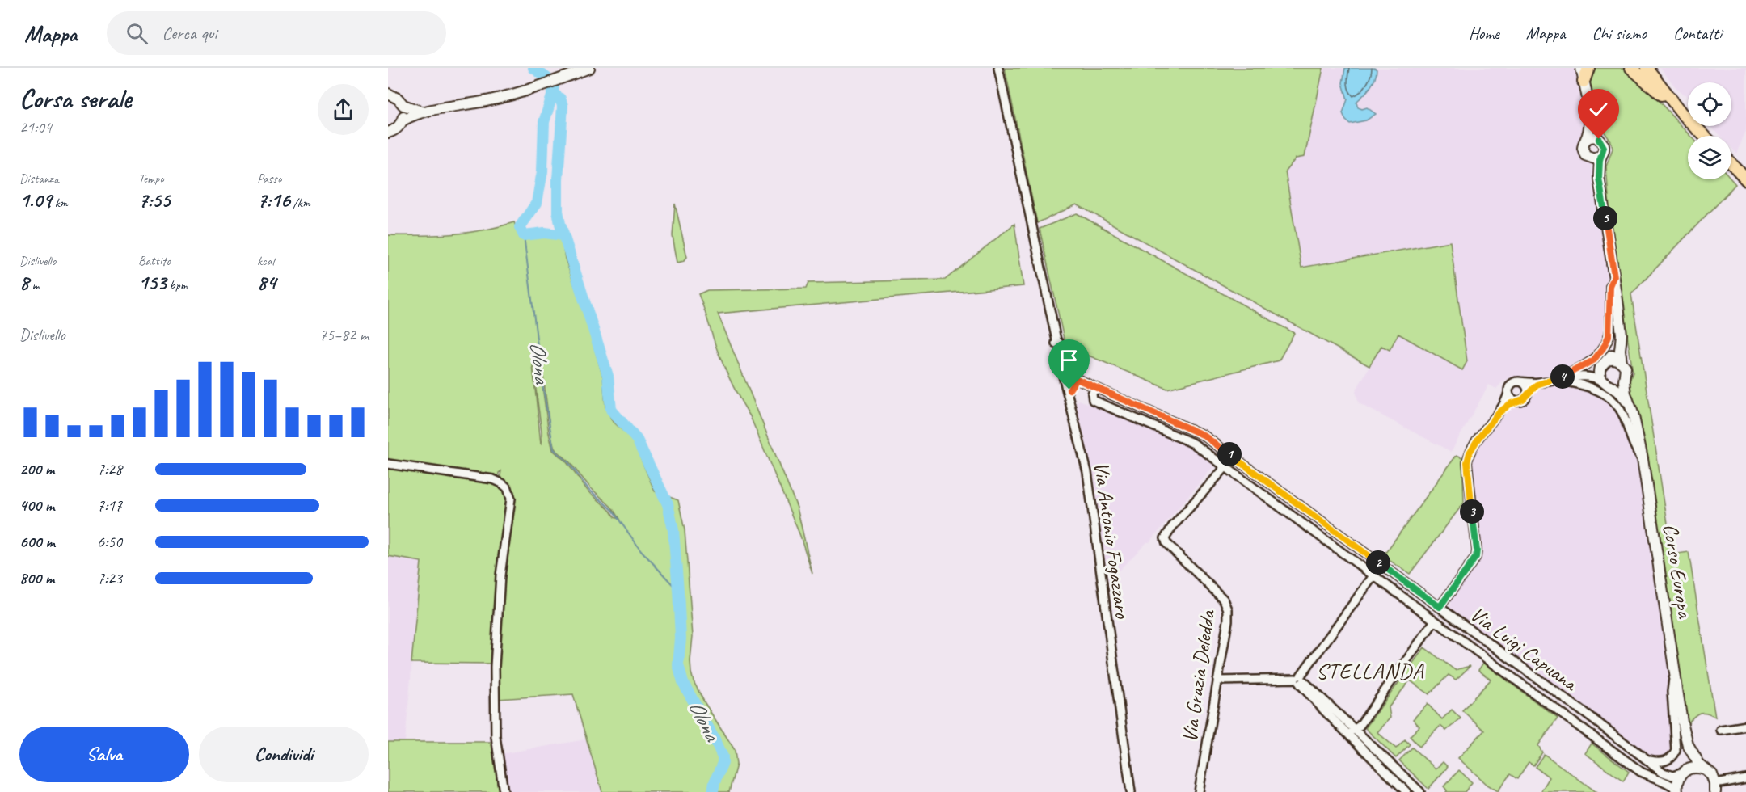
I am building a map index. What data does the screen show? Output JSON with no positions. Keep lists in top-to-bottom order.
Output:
{
  "streets": {
    "main road": ["Corso Europa"],
    "street": ["Via Antonio Fogazzaro", "Via Luigi Capuana", "Via Grazia Deledda"]
  },
  "crossings": [
    ["Corso Europa", "Via Luigi Capuana"],
    ["Via Luigi Capuana", "Via Grazia Deledda"]
  ],
  "districts": ["STELLANDA"],
  "water": ["Olona"],
  "page": {
    "header": "Mappa",
    "search": "Cerca qui",
    "nav": [
      "Home",
      "Mappa",
      "Chi siamo",
      "Contatti"
    ],
    "heading": ["Corsa serale", "21:04"],
    "stats": [
      ["Distanza", "1.09 km"],
      ["Tempo", "7:55"],
      ["Passo", "7:16 /km"],
      ["Dislivello", "8 m"],
      ["Battito", "153 bpm"],
      ["kcal", "84"]
    ],
    "pins": [
      "5",
      "4",
      "1",
      "3",
      "2"
    ],
    "chart": ["Dislivello", "75–82 m"],
    "list": [
      {
        "name": "200 m",
        "note": "7:28"
      },
      {
        "name": "400 m",
        "note": "7:17"
      },
      {
        "name": "600 m",
        "note": "6:50"
      },
      {
        "name": "800 m",
        "note": "7:23"
      }
    ],
    "buttons": ["Salva", "Condividi"]
  }
}
